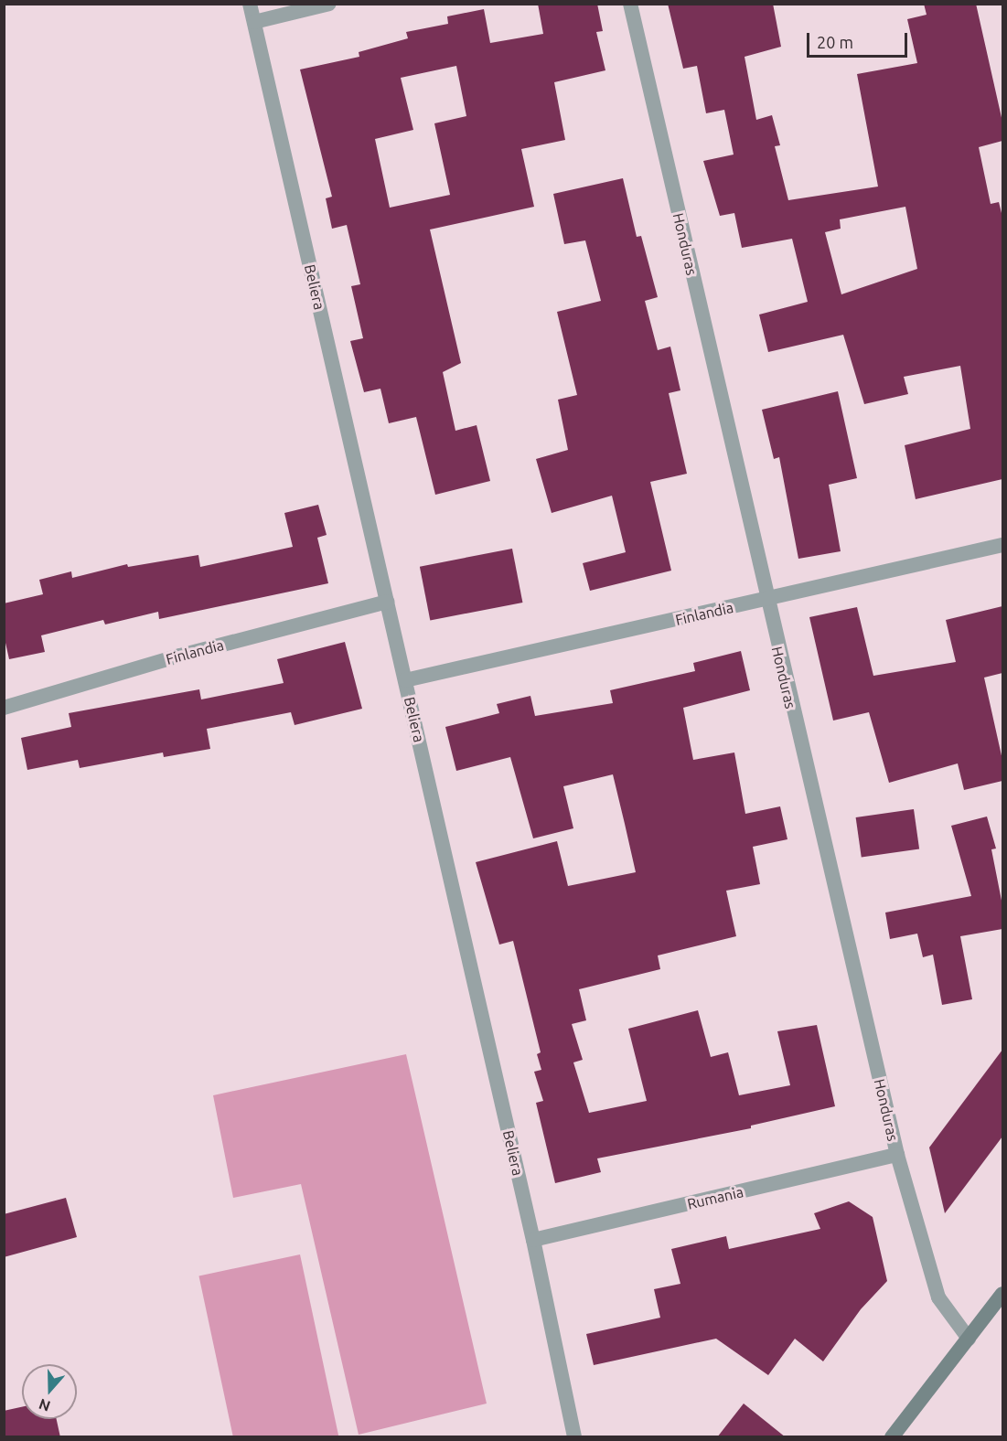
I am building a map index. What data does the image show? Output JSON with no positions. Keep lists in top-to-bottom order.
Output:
{
  "streets": {
    "street": [
      "Honduras",
      "Beliera",
      "Finlandia",
      "Rumania"
    ]
  },
  "crossings": [
    ["Honduras", "Finlandia"],
    ["Honduras", "Rumania"],
    ["Beliera", "Finlandia"],
    ["Beliera", "Rumania"]
  ],
  "scale_bar": "20 m",
  "north": "bottom"
}
